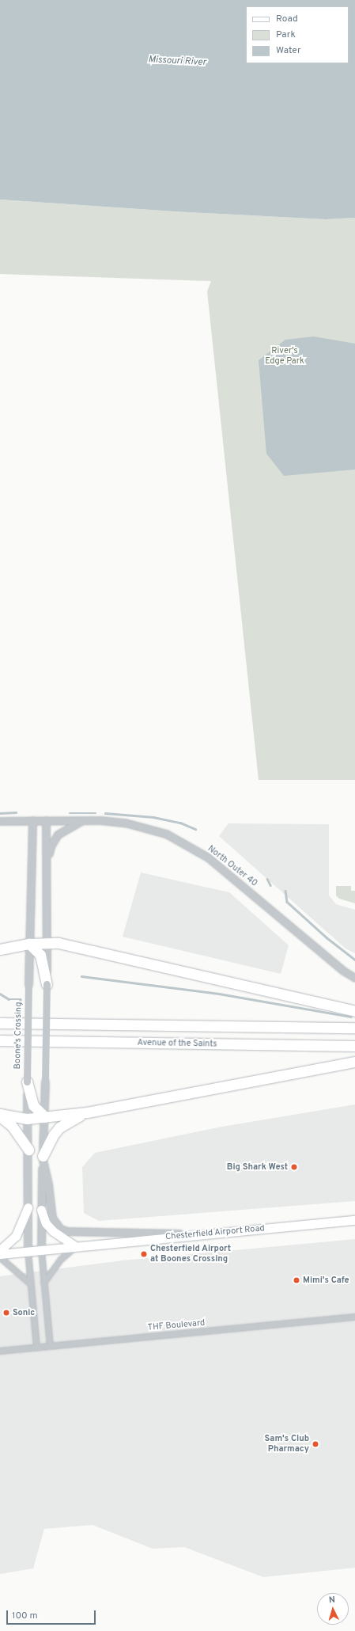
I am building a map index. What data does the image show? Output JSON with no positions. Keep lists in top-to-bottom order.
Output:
{
  "streets": {
    "highway": ["Avenue of the Saints"],
    "main road": ["Chesterfield Airport Road"],
    "street": ["North Outer 40", "Boone's Crossing", "THF Boulevard"]
  },
  "crossings": [
    ["North Outer 40", "Boone's Crossing"],
    ["Boone's Crossing", "Chesterfield Airport Road"]
  ],
  "water": ["Missouri River"],
  "parks": ["River's Edge Park"],
  "places": [
    "Big Shark West",
    "Chesterfield Airport at Boones Crossing",
    "Mimi's Cafe",
    "Sonic",
    "Sam's Club Pharmacy"
  ],
  "legend": ["Road", "Park", "Water"],
  "scale_bar": "100 m",
  "north": "top"
}
